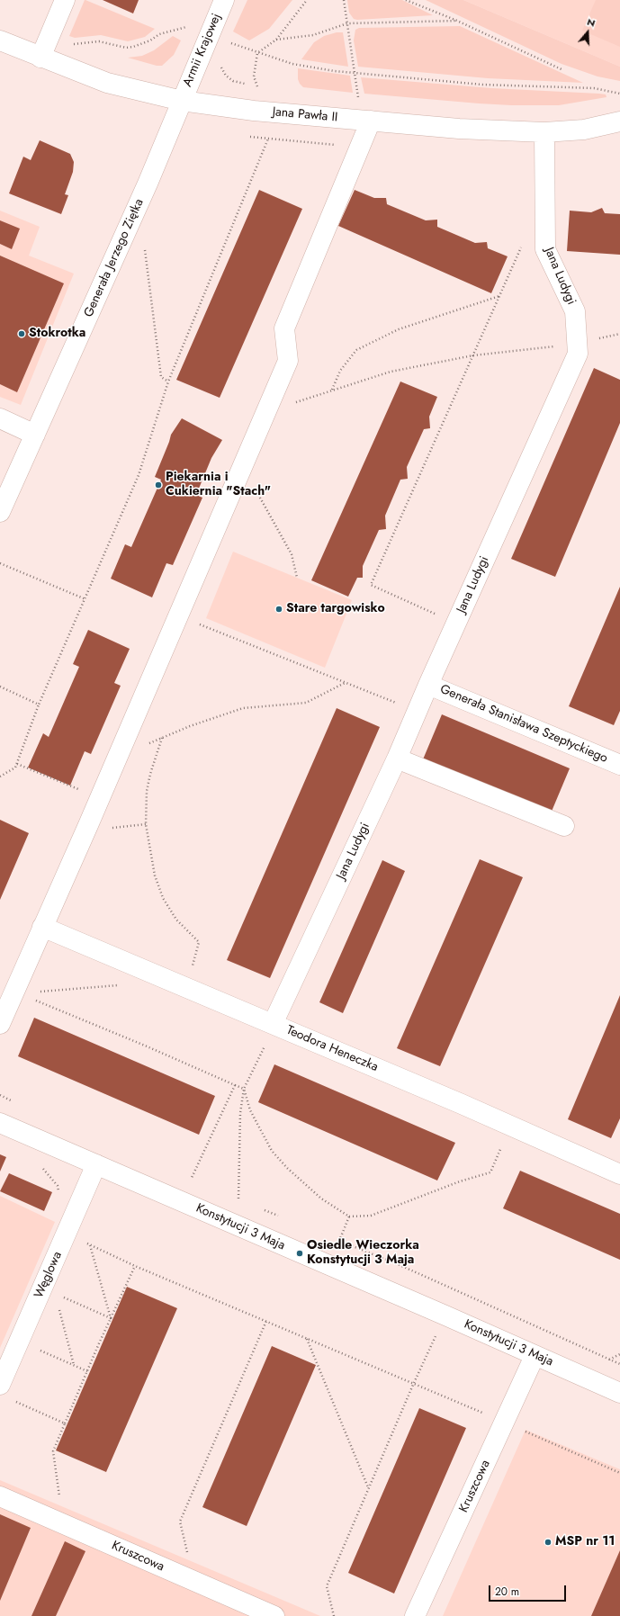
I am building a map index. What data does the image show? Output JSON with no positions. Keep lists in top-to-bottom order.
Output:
{
  "streets": {
    "street": [
      "Armii Krajowej",
      "Jana Pawła II",
      "Generała Jerzego Ziętka",
      "Jana Ludygi",
      "Generała Stanisława Szeptyckiego",
      "Teodora Heneczka",
      "Konstytucji 3 Maja",
      "Węglowa",
      "Kruszcowa"
    ]
  },
  "crossings": [
    ["Armii Krajowej", "Jana Pawła II"],
    ["Armii Krajowej", "Generała Jerzego Ziętka"],
    ["Jana Pawła II", "Generała Jerzego Ziętka"],
    ["Jana Pawła II", "Jana Ludygi"],
    ["Jana Ludygi", "Generała Stanisława Szeptyckiego"],
    ["Jana Ludygi", "Teodora Heneczka"],
    ["Konstytucji 3 Maja", "Węglowa"],
    ["Konstytucji 3 Maja", "Kruszcowa"]
  ],
  "places": [
    "Stokrotka",
    "Piekarnia i Cukiernia \"Stach\"",
    "Stare targowisko",
    "Osiedle Wieczorka Konstytucji 3 Maja",
    "MSP nr 11"
  ],
  "scale_bar": "20 m",
  "north": "top"
}
